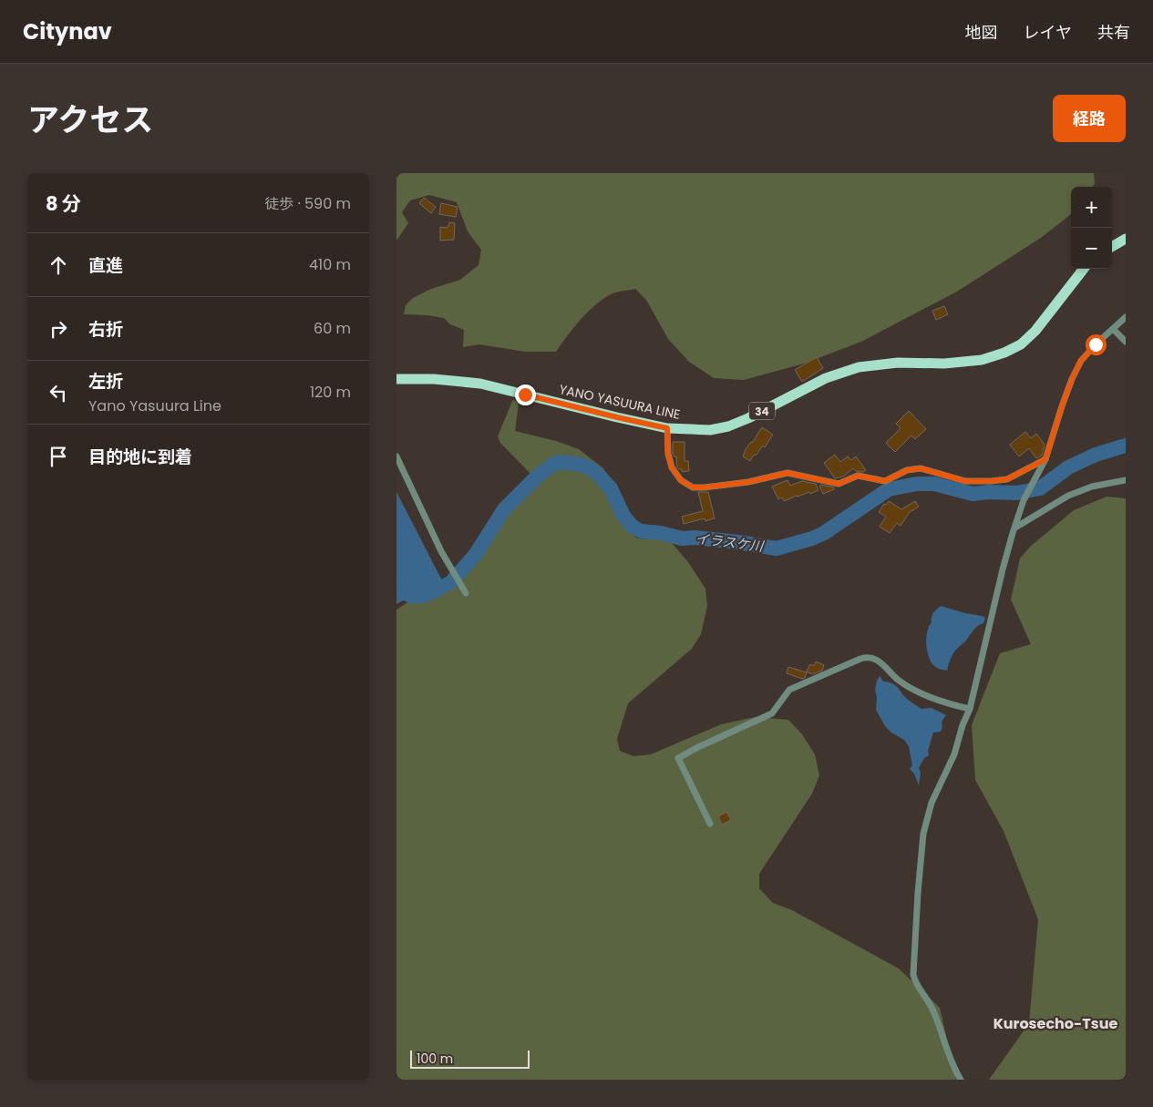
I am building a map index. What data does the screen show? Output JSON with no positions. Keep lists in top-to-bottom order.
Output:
{
  "streets": {
    "main road": ["YANO YASUURA LINE", "34"]
  },
  "districts": ["Kurosecho-Tsue"],
  "water": ["イラスケ川"],
  "scale_bar": "100 m",
  "page": {
    "header": "Citynav",
    "nav": ["地図", "レイヤ", "共有"],
    "title": "アクセス",
    "buttons": "経路",
    "heading": ["8 分", "徒歩 · 590 m"],
    "map_buttons": ["+", "−"],
    "list": [
      ["直進", "410 m"],
      ["右折", "60 m"],
      ["左折", "Yano Yasuura Line", "120 m"],
      "目的地に到着"
    ],
    "scale": "100 m"
  }
}
